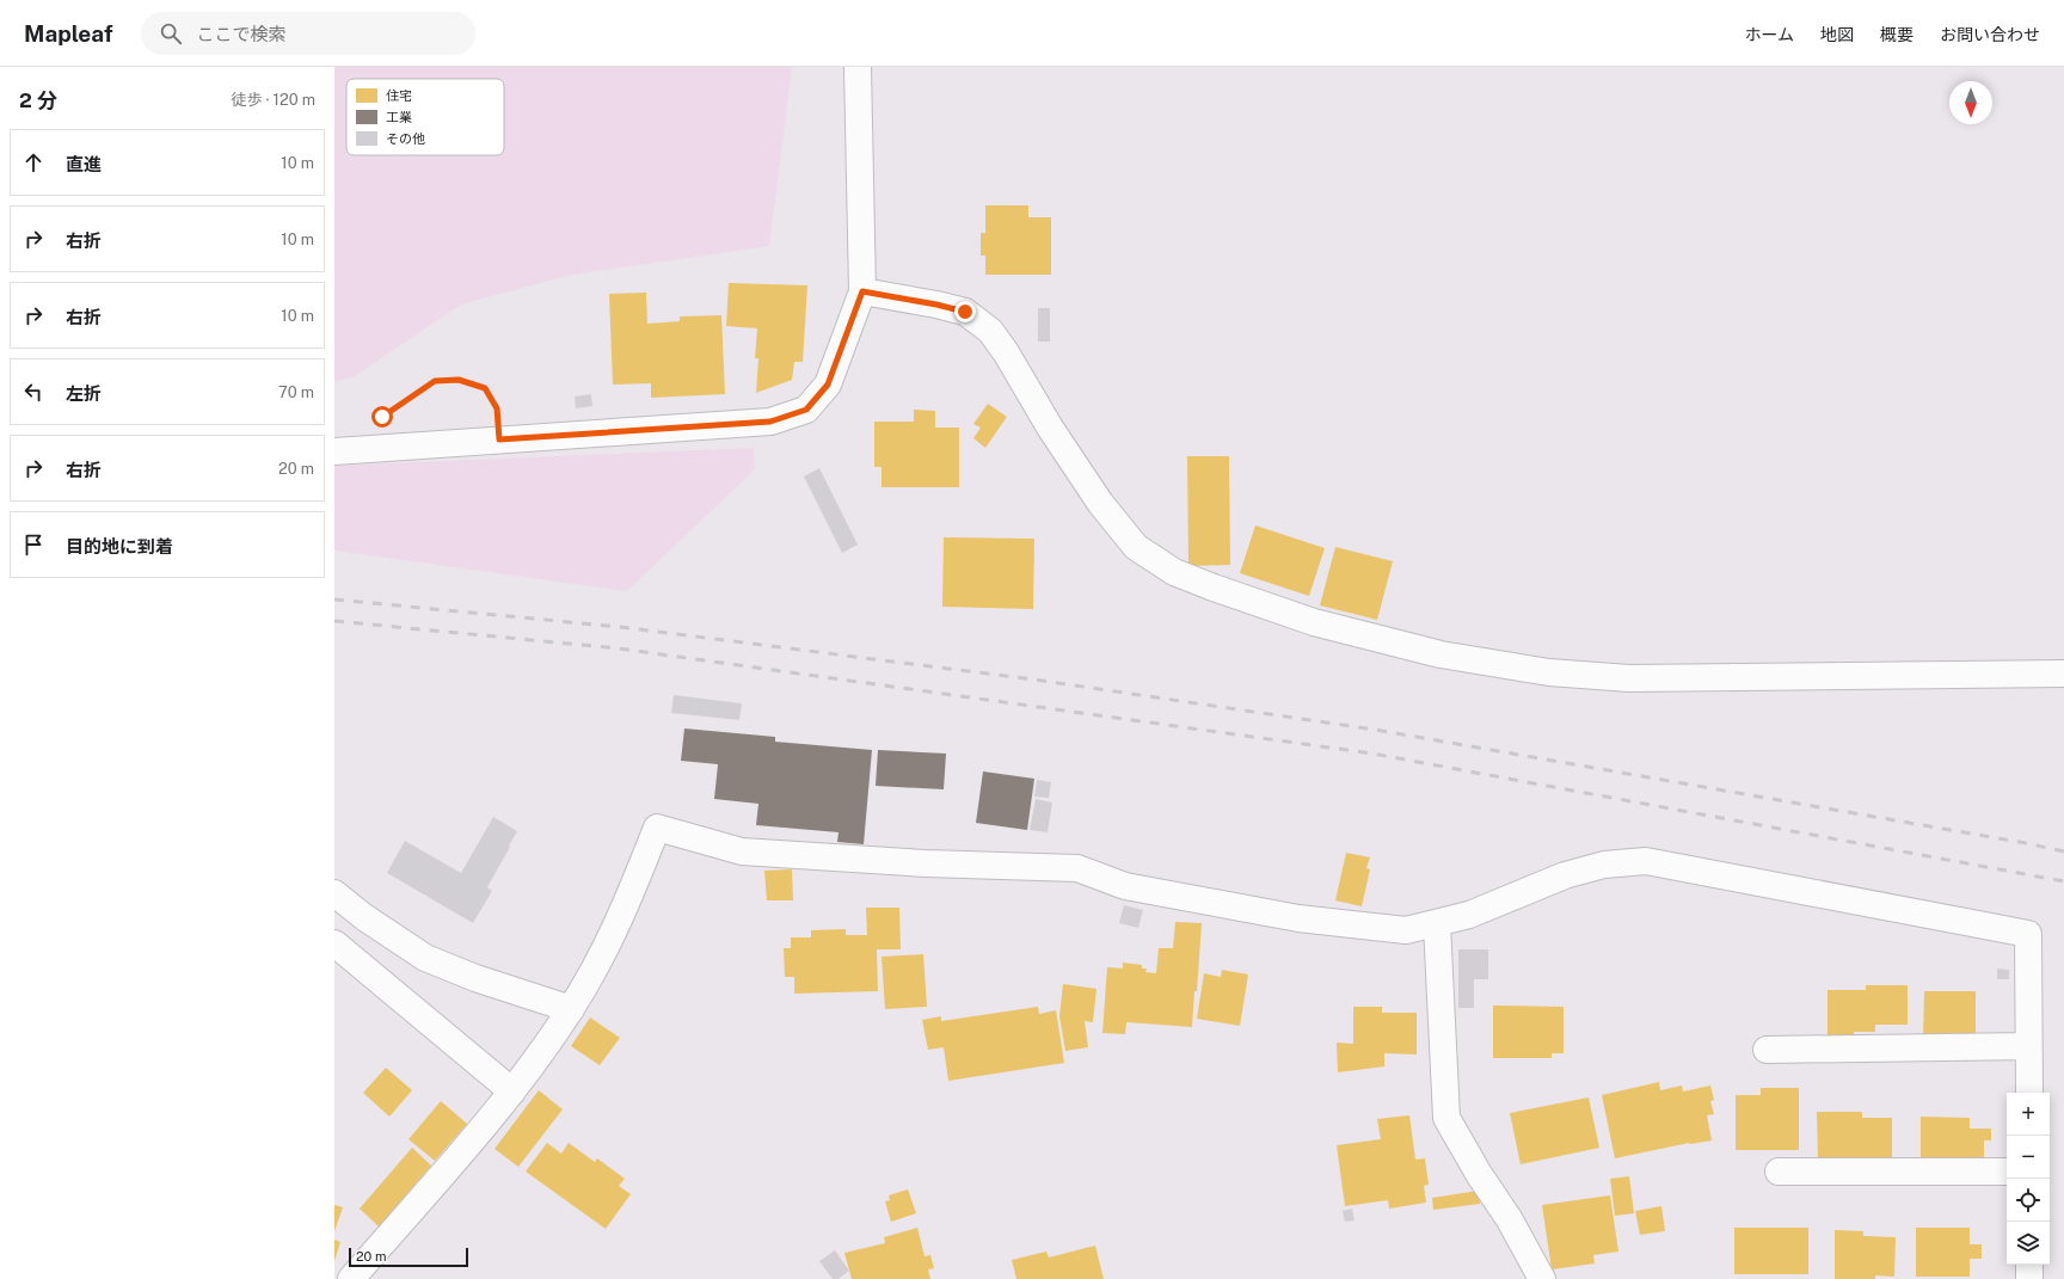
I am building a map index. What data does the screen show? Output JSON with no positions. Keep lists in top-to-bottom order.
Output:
{
  "legend": ["住宅", "工業", "その他"],
  "scale_bar": "20 m",
  "north": "bottom",
  "page": {
    "header": "Mapleaf",
    "search": "ここで検索",
    "nav": [
      "ホーム",
      "地図",
      "概要",
      "お問い合わせ"
    ],
    "heading": ["2 分", "徒歩 · 120 m"],
    "list": [
      ["直進", "10 m"],
      ["右折", "10 m"],
      ["右折", "10 m"],
      ["左折", "70 m"],
      ["右折", "20 m"],
      "目的地に到着"
    ],
    "map_buttons": ["+", "−"],
    "scale": "20 m"
  }
}
